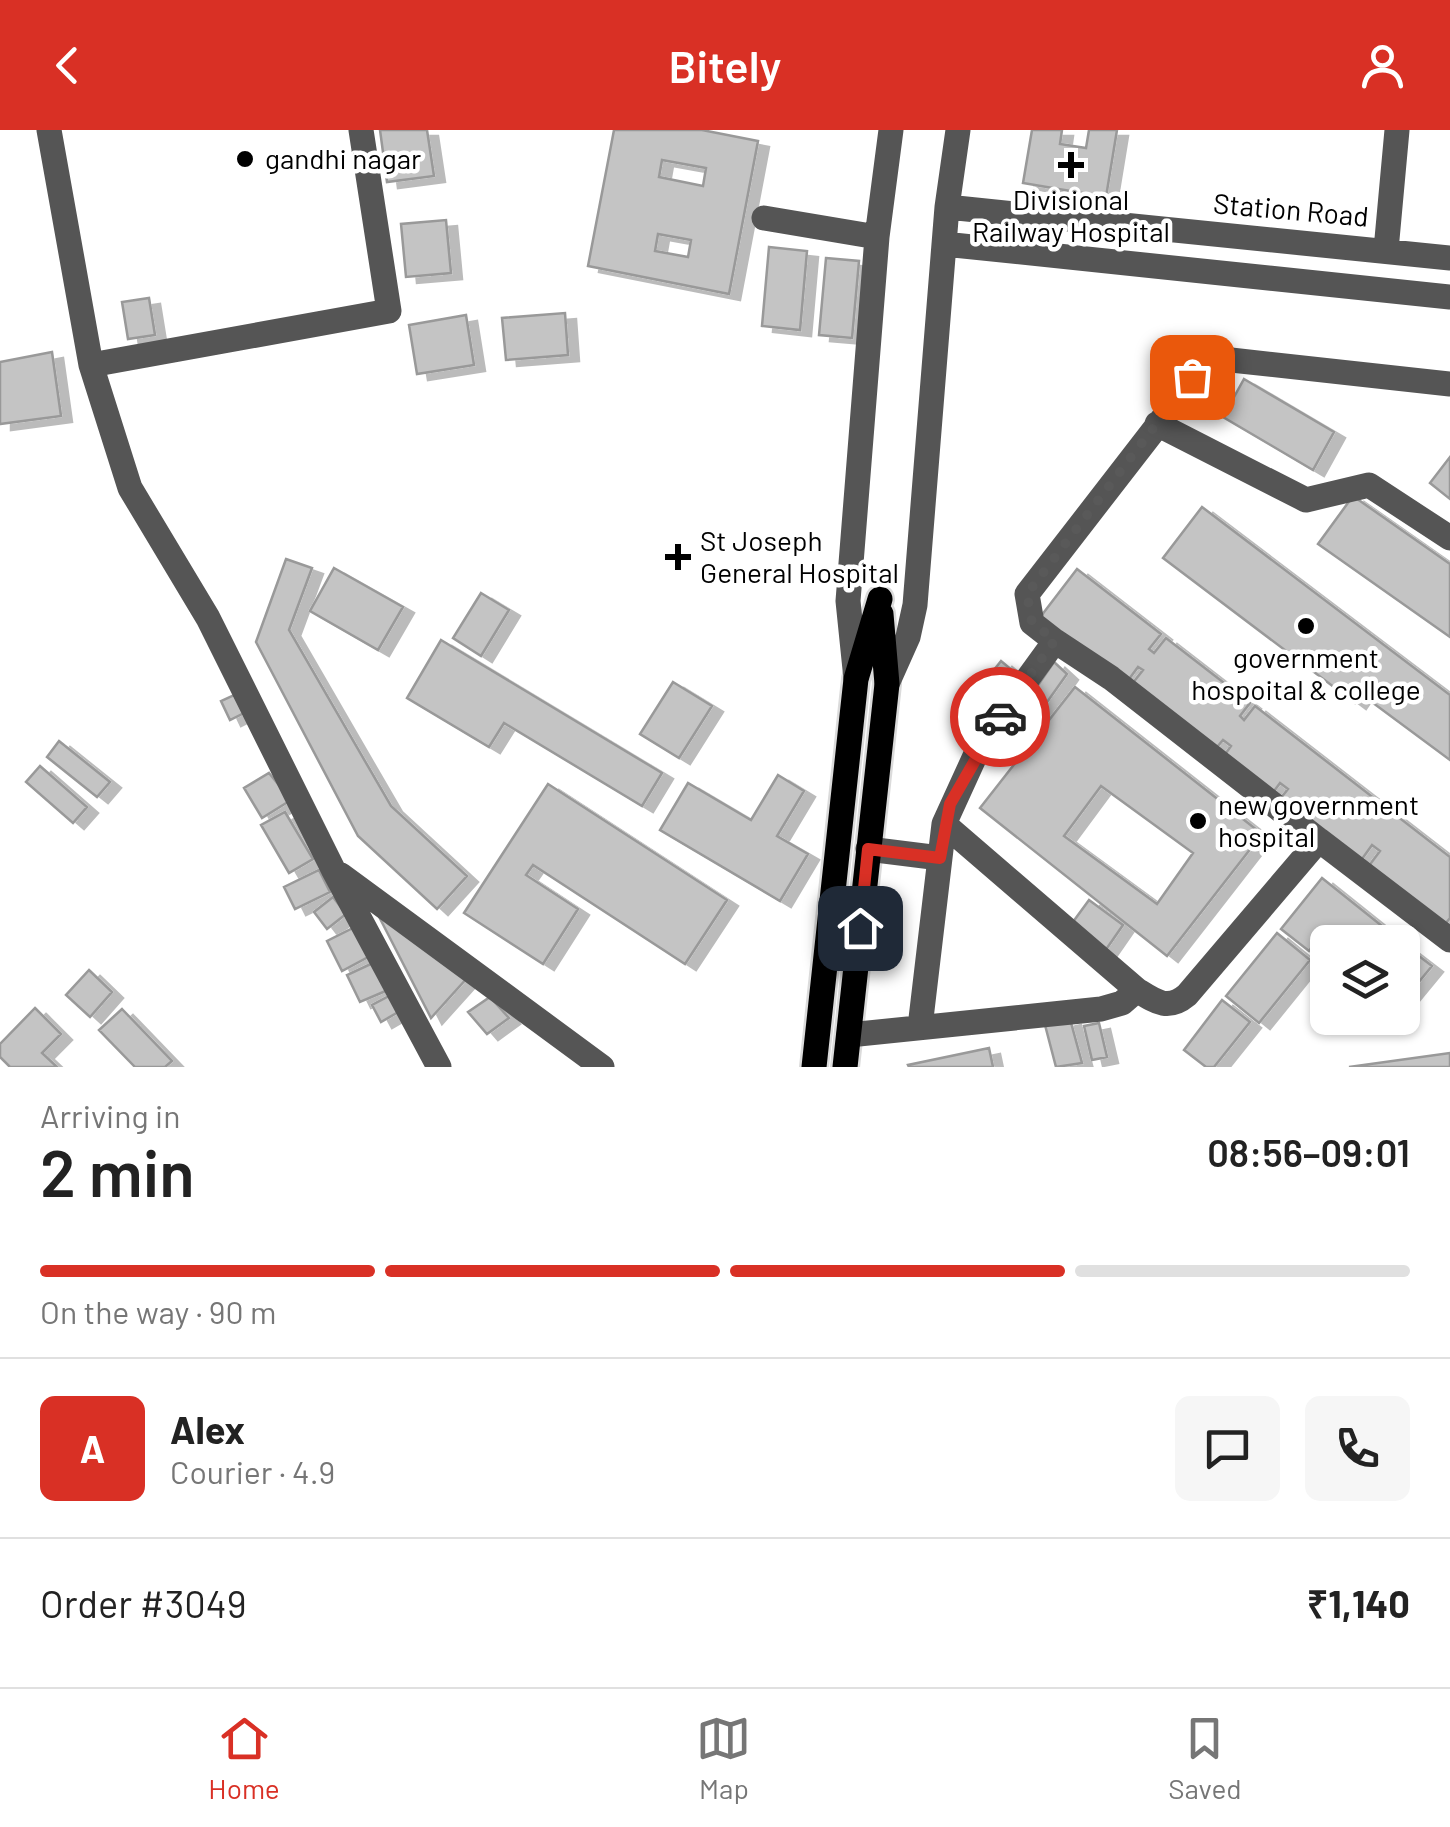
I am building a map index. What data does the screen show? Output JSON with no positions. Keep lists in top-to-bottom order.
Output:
{
  "streets": {
    "street": ["Station Road"]
  },
  "places": {
    "other": ["gandhi nagar", "government hospoital & college", "new government hospital"],
    "health": ["Divisional Railway Hospital", "St Joseph General Hospital"]
  },
  "page": {
    "header": "Bitely",
    "heading": ["2 min", "Arriving in", "08:56–09:01"],
    "panel": [
      "Alex",
      "Courier · 4.9",
      "Order #3049",
      "₹1,140"
    ],
    "bar": "On the way · 90 m",
    "round": "A",
    "tabs": ["Home", "Map", "Saved"]
  }
}
